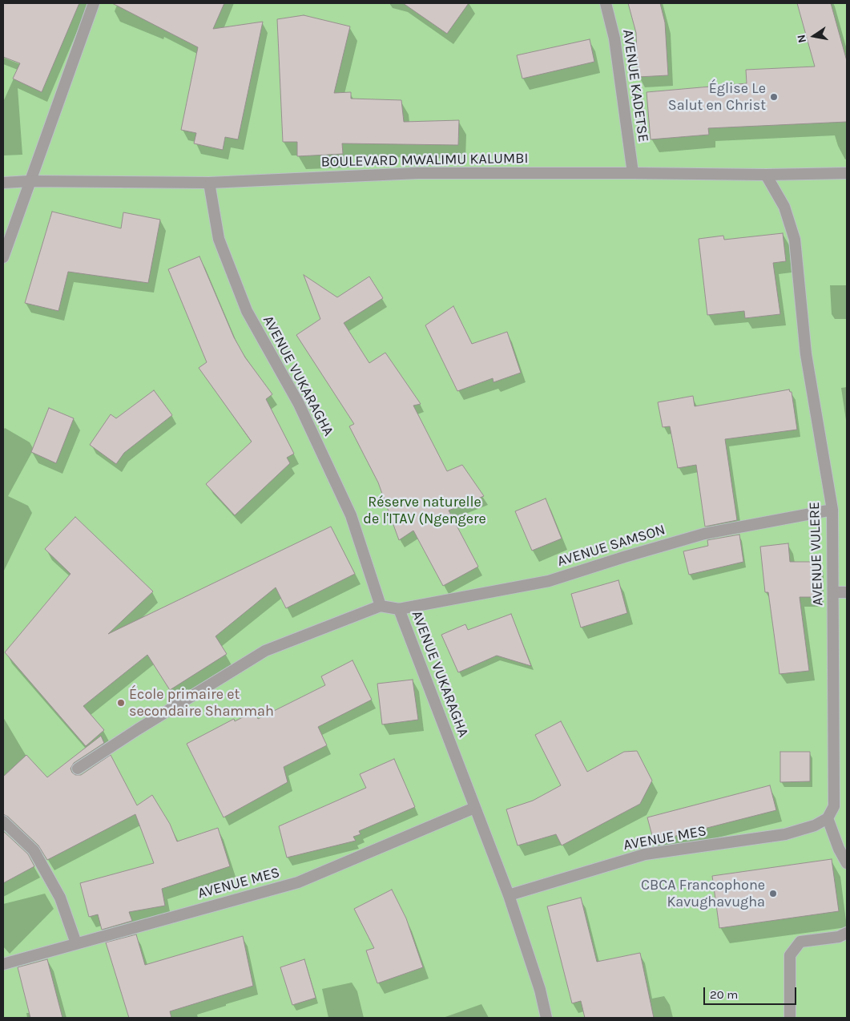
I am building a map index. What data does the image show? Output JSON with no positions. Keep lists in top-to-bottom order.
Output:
{
  "streets": {
    "street": [
      "AVENUE KADETSE",
      "BOULEVARD MWALIMU KALUMBI",
      "AVENUE VUKARAGHA",
      "AVENUE SAMSON",
      "AVENUE VULERE",
      "AVENUE MES"
    ]
  },
  "crossings": [
    ["AVENUE KADETSE", "BOULEVARD MWALIMU KALUMBI"],
    ["BOULEVARD MWALIMU KALUMBI", "AVENUE VUKARAGHA"],
    ["BOULEVARD MWALIMU KALUMBI", "AVENUE VULERE"],
    ["AVENUE VUKARAGHA", "AVENUE SAMSON"],
    ["AVENUE VUKARAGHA", "AVENUE MES"],
    ["AVENUE SAMSON", "AVENUE VULERE"],
    ["AVENUE VULERE", "AVENUE MES"]
  ],
  "parks": ["Réserve naturelle de l'ITAV (Ngengere"],
  "places": ["Église Le Salut en Christ", "École primaire et secondaire Shammah", "CBCA Francophone Kavughavugha"],
  "scale_bar": "20 m",
  "north": "left"
}
